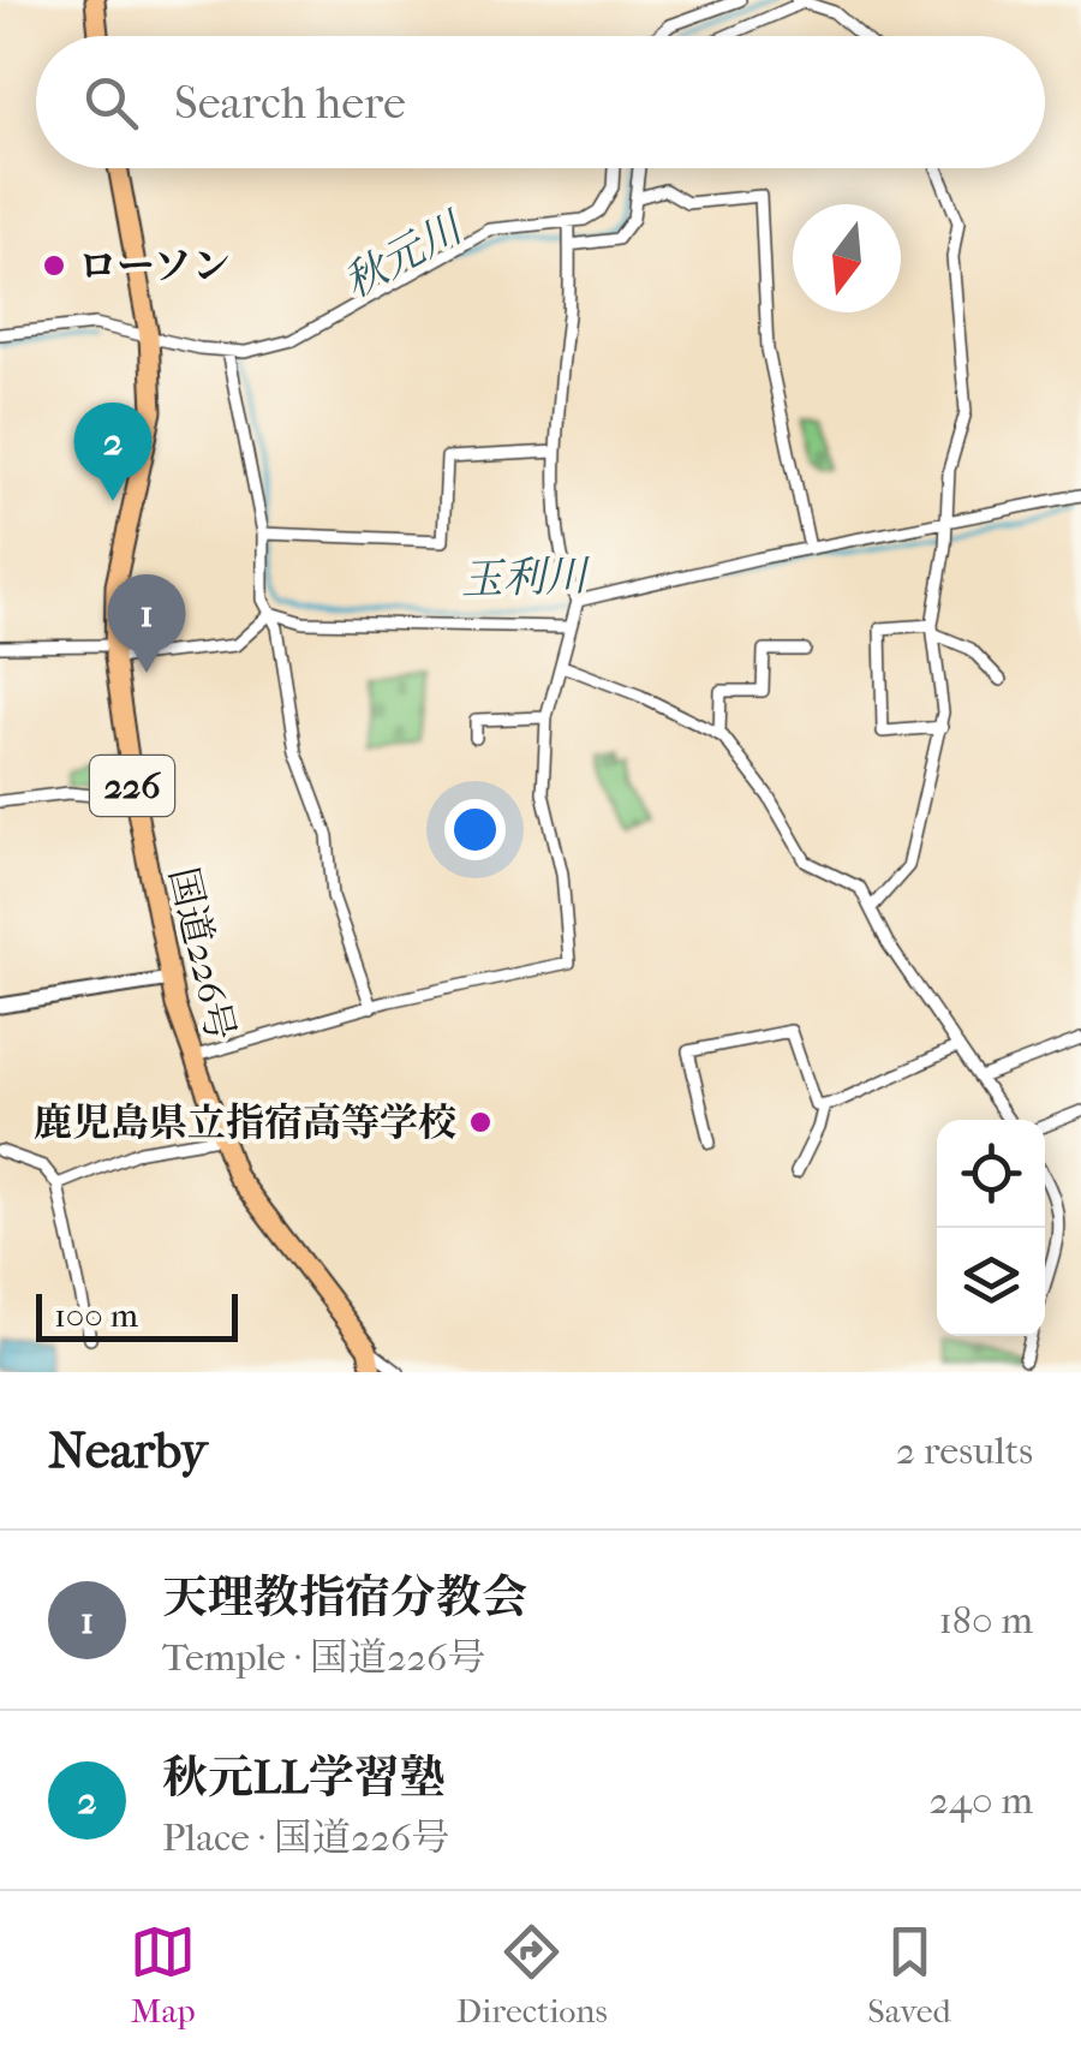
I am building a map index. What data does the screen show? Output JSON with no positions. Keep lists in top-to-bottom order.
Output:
{
  "streets": {
    "highway": ["226", "国道226号"]
  },
  "water": ["秋元川", "玉利川"],
  "places": ["ローソン", "鹿児島県立指宿高等学校"],
  "scale_bar": "100 m",
  "north": "bottom",
  "page": {
    "search": "Search here",
    "pins": ["2", "1"],
    "scale": "100 m",
    "heading": ["Nearby", "2 results"],
    "list": [
      {
        "mark": "1",
        "name": "天理教指宿分教会",
        "note": "Temple · 国道226号",
        "value": "180 m"
      },
      {
        "mark": "2",
        "name": "秋元LL学習塾",
        "note": "Place · 国道226号",
        "value": "240 m"
      }
    ],
    "nav": ["Map", "Directions", "Saved"]
  }
}
